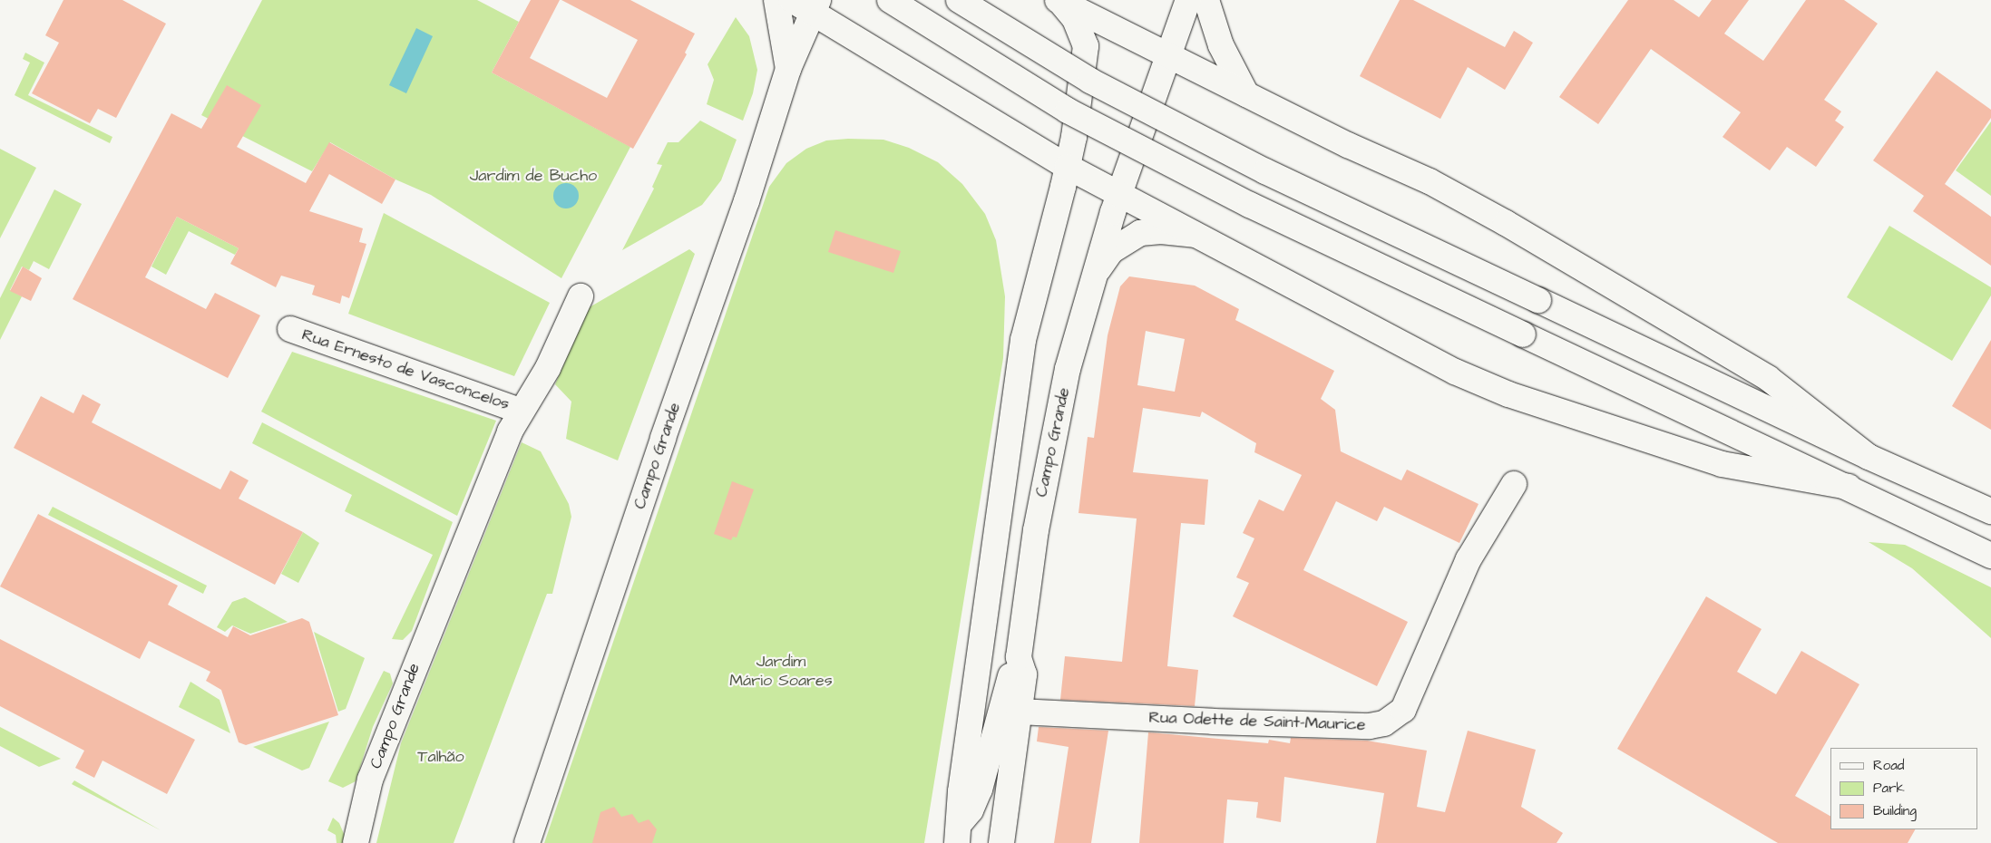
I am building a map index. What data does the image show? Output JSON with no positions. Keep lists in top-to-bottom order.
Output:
{
  "streets": {
    "main road": ["Rua Ernesto de Vasconcelos", "Campo Grande", "Rua Odette de Saint-Maurice"]
  },
  "crossings": [
    ["Rua Ernesto de Vasconcelos", "Campo Grande"],
    ["Campo Grande", "Rua Odette de Saint-Maurice"]
  ],
  "parks": ["Jardim de Bucho", "Jardim Mário Soares", "Talhão"],
  "legend": ["Road", "Park", "Building"]
}
